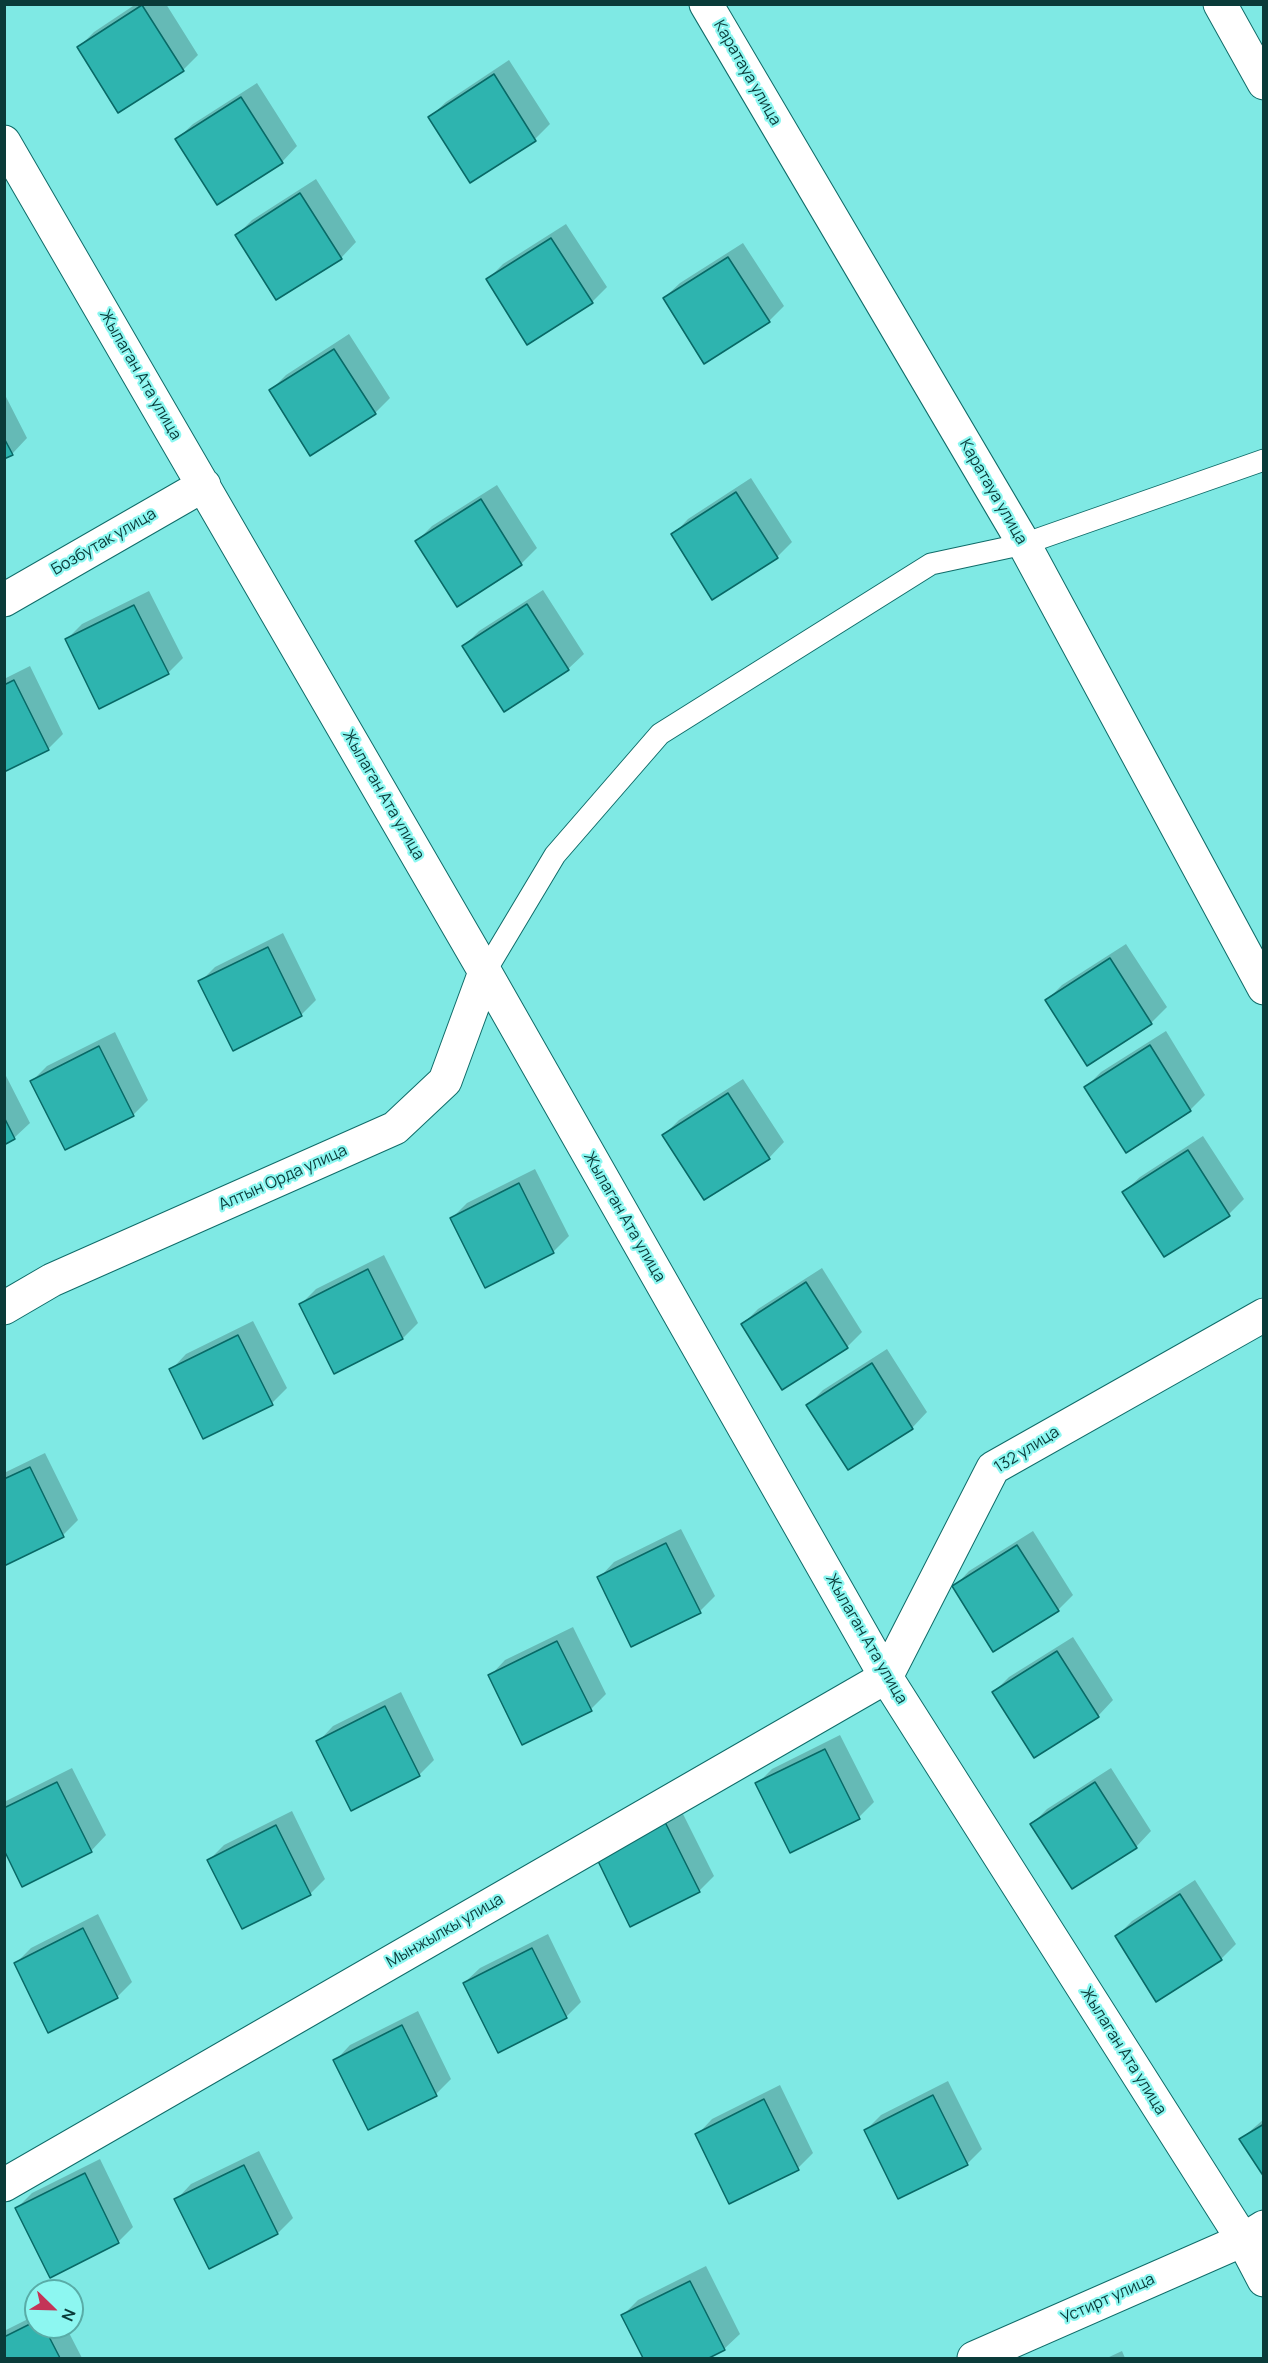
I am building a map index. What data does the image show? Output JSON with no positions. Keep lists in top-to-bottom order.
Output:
{
  "streets": {
    "street": [
      "Каратауа улица",
      "Жылаган Ата улица",
      "Бозбутак улица",
      "Алтын Орда улица",
      "132 улица",
      "Мынжылкы улица",
      "Устирт улица"
    ]
  },
  "crossings": [
    ["Жылаган Ата улица", "Бозбутак улица"],
    ["Жылаган Ата улица", "Алтын Орда улица"],
    ["Жылаган Ата улица", "132 улица"],
    ["Жылаган Ата улица", "Мынжылкы улица"],
    ["Жылаган Ата улица", "Устирт улица"],
    ["132 улица", "Мынжылкы улица"]
  ],
  "north": "bottom right"
}
